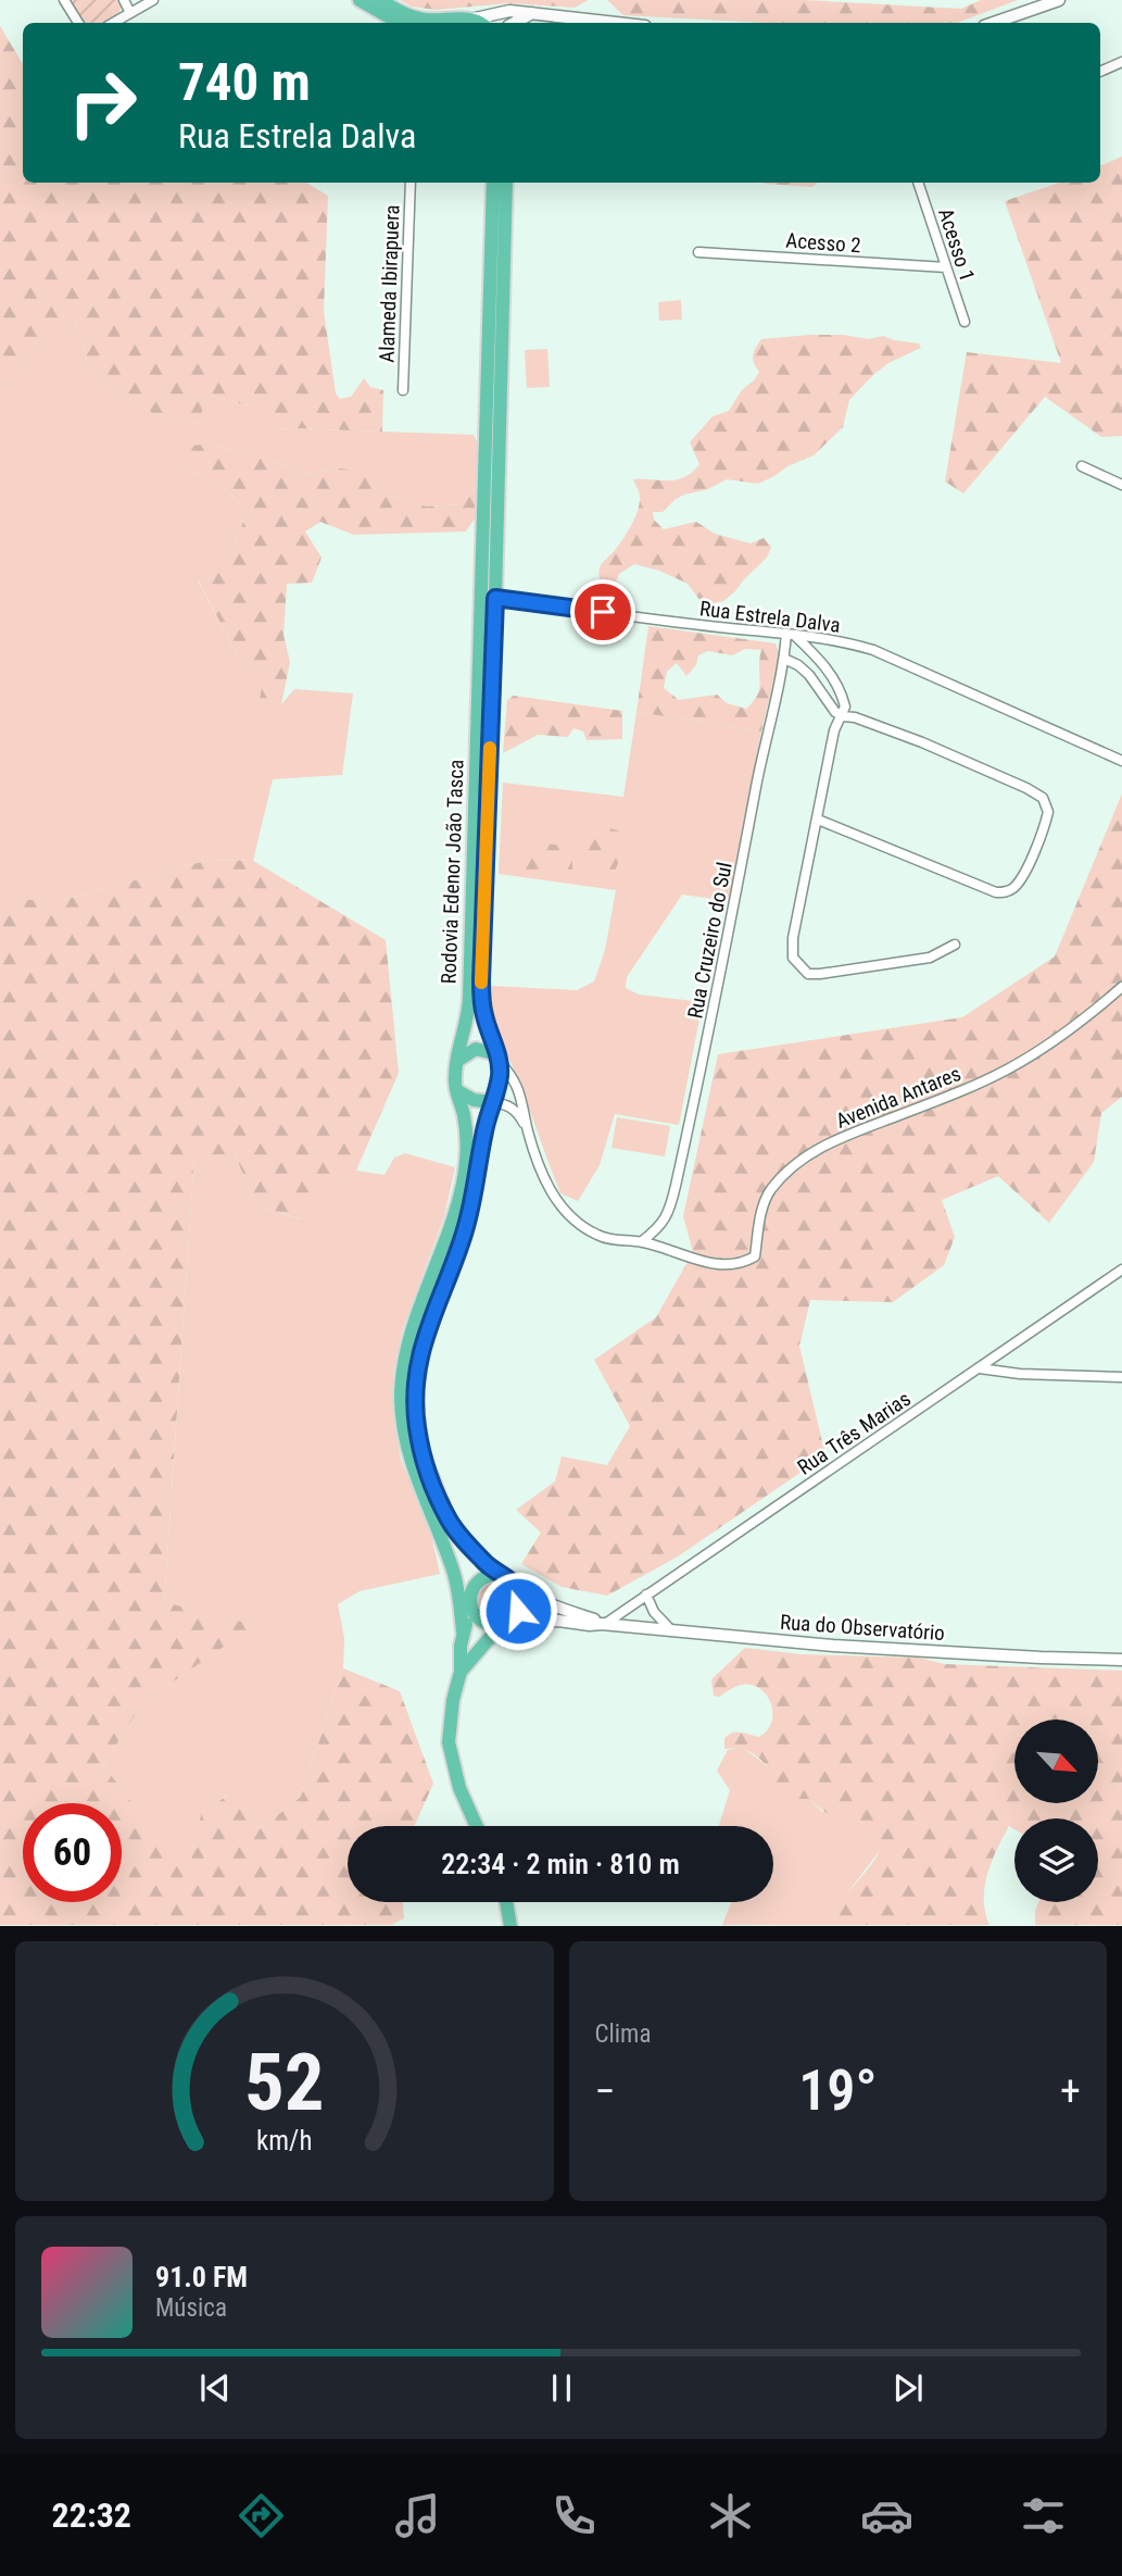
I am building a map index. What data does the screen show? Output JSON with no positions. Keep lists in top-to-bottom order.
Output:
{
  "streets": {
    "main road": ["Rodovia Edenor João Tasca"],
    "street": [
      "Acesso 2",
      "Acesso 1",
      "Alameda Ibirapuera",
      "Rua Estrela Dalva",
      "Rua Cruzeiro do Sul",
      "Avenida Antares",
      "Rua Três Marias",
      "Rua do Observatório"
    ]
  },
  "crossings": [
    ["Acesso 2", "Acesso 1"],
    ["Rua Estrela Dalva", "Rodovia Edenor João Tasca"],
    ["Rua Estrela Dalva", "Rua Cruzeiro do Sul"],
    ["Rodovia Edenor João Tasca", "Rua do Observatório"],
    ["Rua Cruzeiro do Sul", "Avenida Antares"],
    ["Rua Três Marias", "Rua do Observatório"]
  ],
  "north": "bottom right",
  "page": {
    "turn": ["740 m", "Rua Estrela Dalva"],
    "limit": "60",
    "trip": "22:34 · 2 min · 810 m",
    "tile": "Clima",
    "heat": ["−", "19°", "+"],
    "song": ["91.0 FM", "Música"],
    "tabs": "22:32",
    "gauge": ["52", "km/h"]
  }
}
